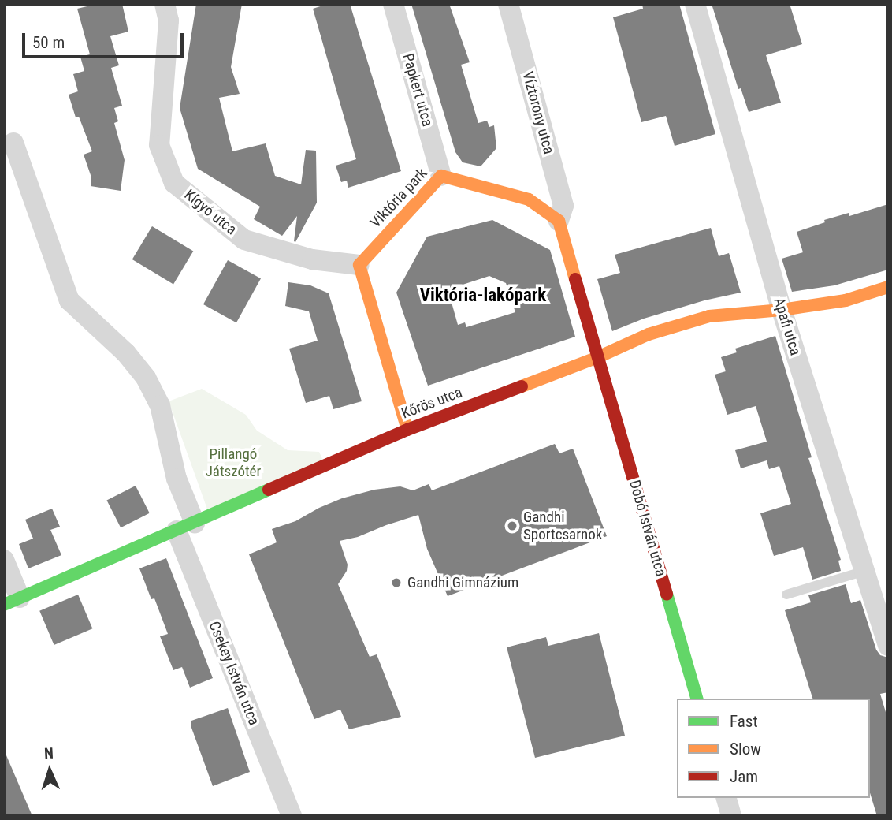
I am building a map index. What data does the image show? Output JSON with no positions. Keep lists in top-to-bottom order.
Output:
{
  "streets": {
    "street": [
      "Papkert utca",
      "Víztorony utca",
      "Viktória park",
      "Kígyó utca",
      "Apafi utca",
      "Kőrös utca",
      "Dobó István utca",
      "Csekey István utca"
    ]
  },
  "crossings": [
    ["Papkert utca", "Viktória park"],
    ["Víztorony utca", "Viktória park"],
    ["Viktória park", "Kígyó utca"],
    ["Apafi utca", "Kőrös utca"],
    ["Kőrös utca", "Dobó István utca"],
    ["Kőrös utca", "Csekey István utca"]
  ],
  "districts": ["Viktória-lakópark"],
  "parks": ["Pillangó Játszótér"],
  "places": ["Gandhi Sportcsarnok", "Gandhi Gimnázium"],
  "legend": ["Fast", "Slow", "Jam"],
  "scale_bar": "50 m",
  "north": "top"
}
